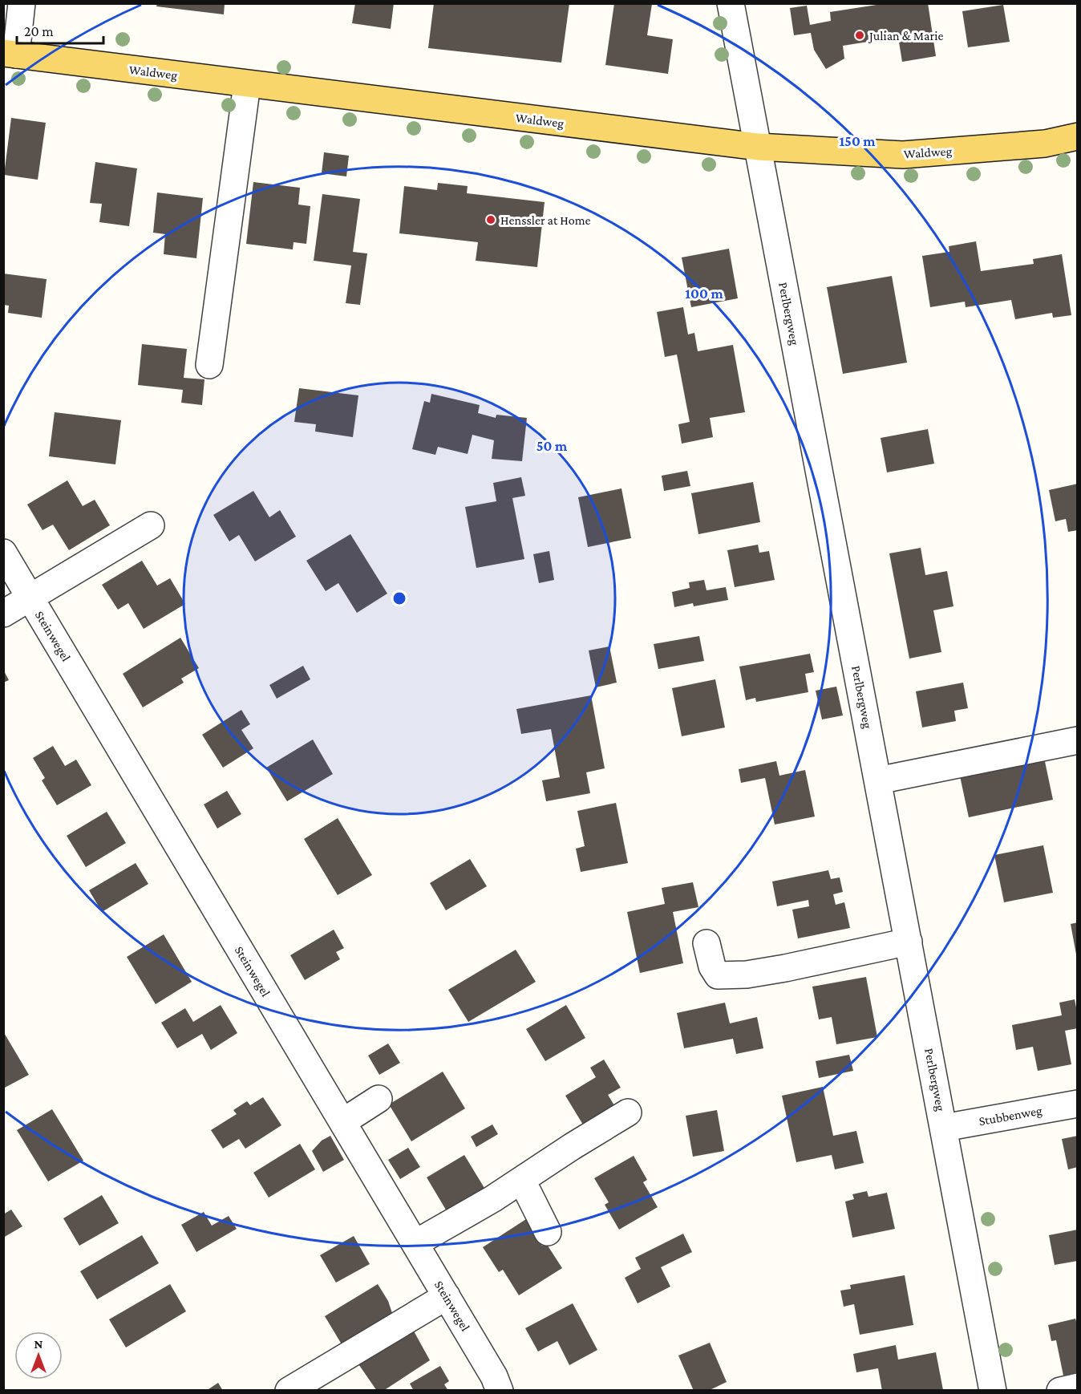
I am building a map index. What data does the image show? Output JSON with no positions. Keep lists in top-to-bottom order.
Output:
{
  "streets": {
    "main road": ["Waldweg"],
    "street": ["Perlbergweg", "Steinwegel", "Stubbenweg"]
  },
  "crossings": [
    ["Waldweg", "Perlbergweg"],
    ["Perlbergweg", "Stubbenweg"]
  ],
  "places": ["Julian & Marie", "Henssler at Home"],
  "scale_bar": "20 m",
  "north": "top",
  "rings": ["150 m", "100 m", "50 m"]
}
